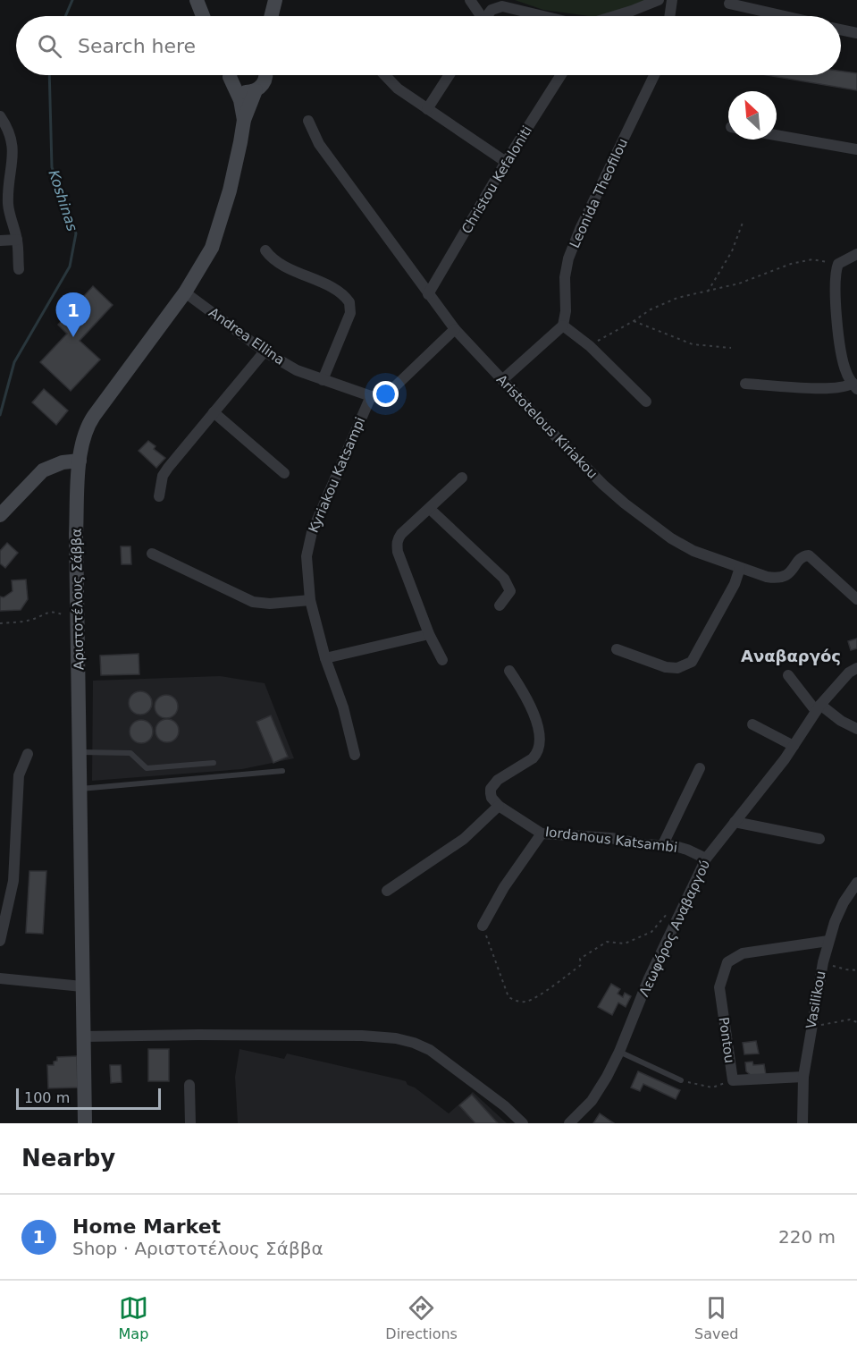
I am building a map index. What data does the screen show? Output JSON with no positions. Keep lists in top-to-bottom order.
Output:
{
  "streets": {
    "street": [
      "Christou Kefaloniti",
      "Leonida Theofilou",
      "Andrea Ellina",
      "Aristotelous Kiriakou",
      "Kyriakou Katsampi",
      "Αριστοτέλους Σάββα",
      "Iordanous Katsambi",
      "Λεωφόρος Αναβαργού",
      "Vasilikou",
      "Pontou"
    ]
  },
  "crossings": [
    ["Christou Kefaloniti", "Aristotelous Kiriakou"],
    ["Andrea Ellina", "Kyriakou Katsampi"],
    ["Andrea Ellina", "Αριστοτέλους Σάββα"],
    ["Iordanous Katsambi", "Λεωφόρος Αναβαργού"],
    ["Vasilikou", "Pontou"]
  ],
  "districts": ["Αναβαργός"],
  "water": ["Koshinas"],
  "scale_bar": "100 m",
  "north": "top left",
  "page": {
    "search": "Search here",
    "pins": "1",
    "scale": "100 m",
    "heading": "Nearby",
    "list": [
      {
        "mark": "1",
        "name": "Home Market",
        "note": "Shop · Αριστοτέλους Σάββα",
        "value": "220 m"
      }
    ],
    "nav": ["Map", "Directions", "Saved"]
  }
}
